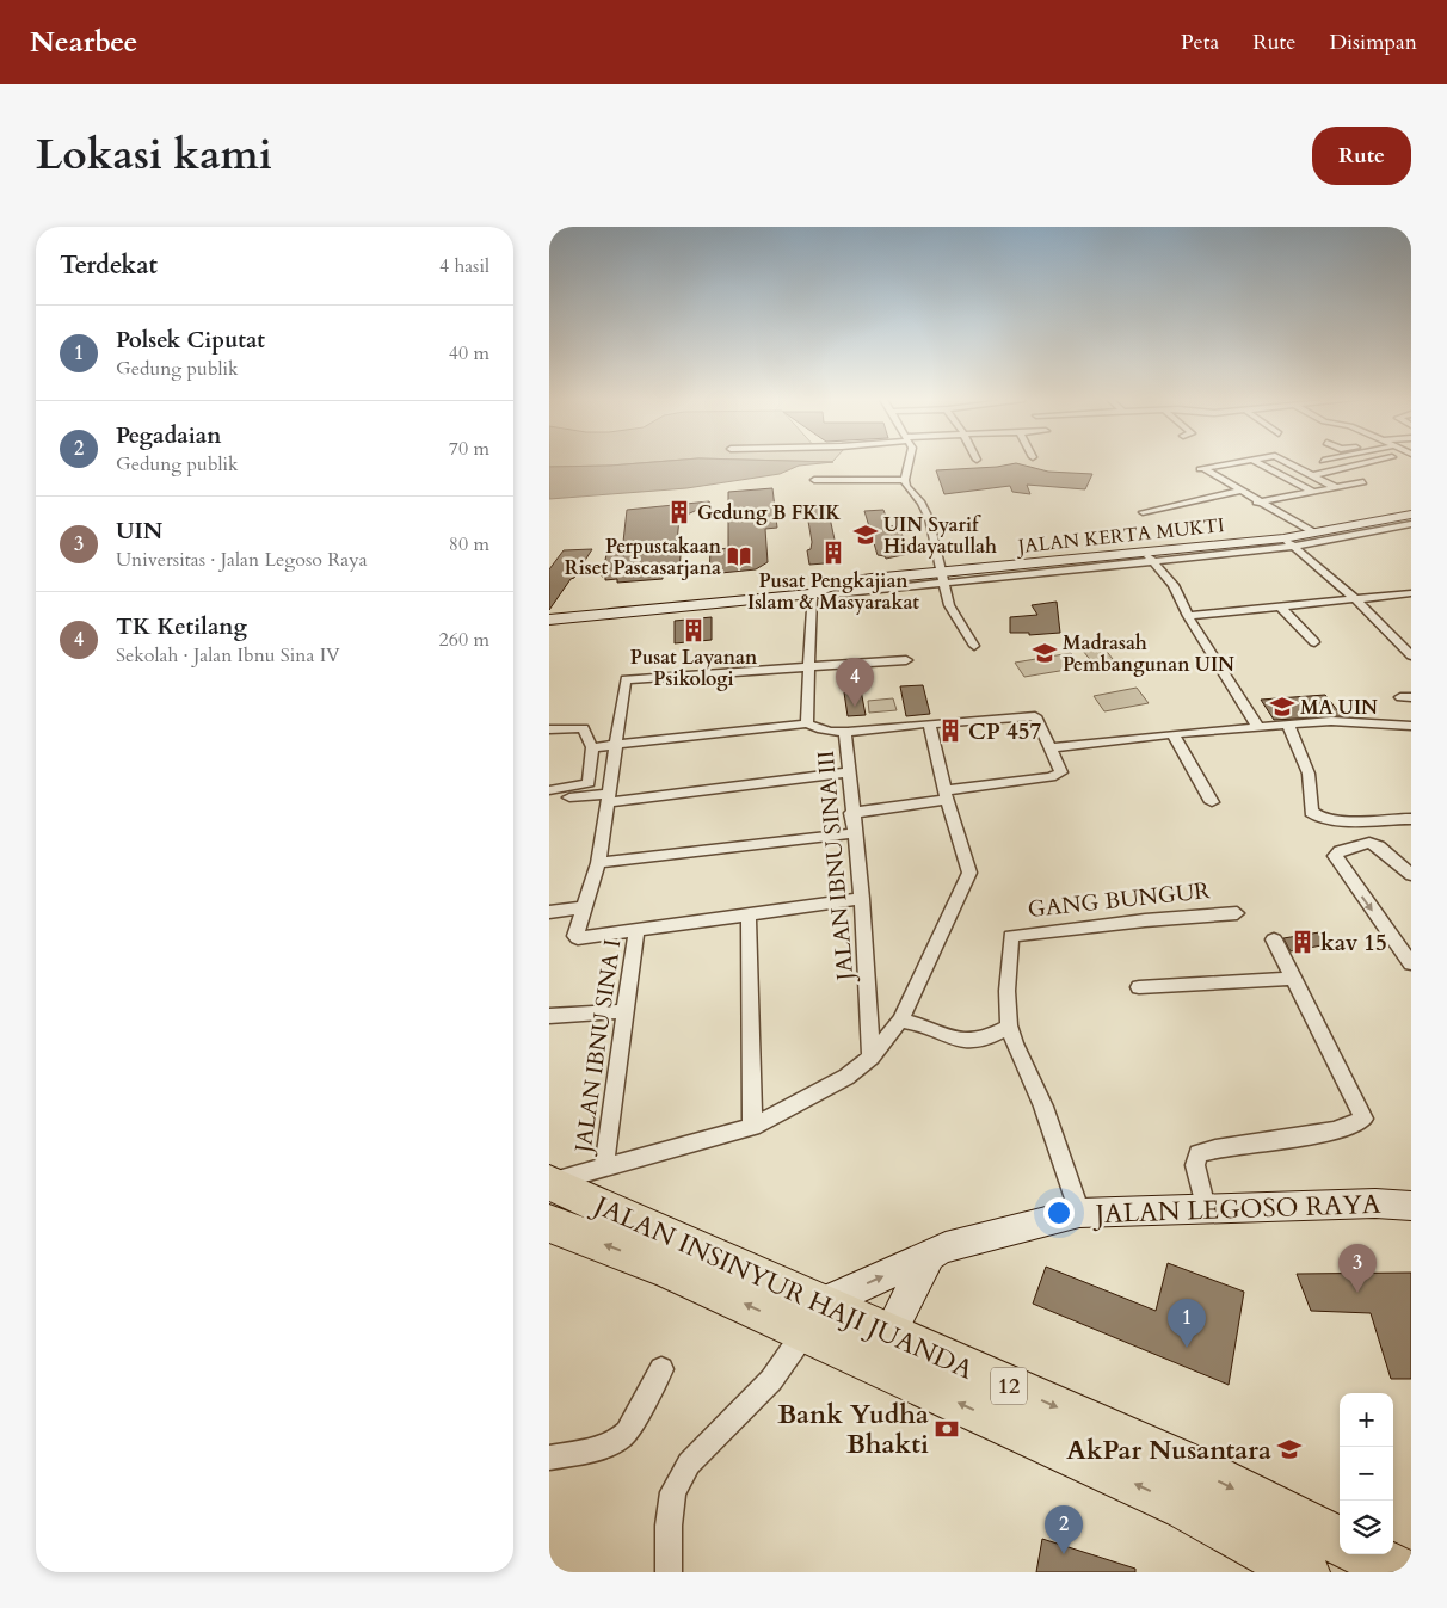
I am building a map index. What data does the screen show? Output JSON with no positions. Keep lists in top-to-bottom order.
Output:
{
  "streets": {
    "highway": ["JALAN INSINYUR HAJI JUANDA", "12"],
    "street": [
      "JALAN KERTA MUKTI",
      "JALAN IBNU SINA III",
      "GANG BUNGUR",
      "JALAN IBNU SINA I",
      "JALAN LEGOSO RAYA"
    ]
  },
  "crossings": [
    ["JALAN KERTA MUKTI", "JALAN IBNU SINA III"],
    ["GANG BUNGUR", "JALAN LEGOSO RAYA"],
    ["JALAN LEGOSO RAYA", "JALAN INSINYUR HAJI JUANDA"]
  ],
  "places": {
    "building": [
      "Gedung B FKIK",
      "Pusat Pengkajian Islam & Masyarakat",
      "Pusat Layanan Psikologi",
      "CP 457",
      "kav 15"
    ],
    "school or university": [
      "UIN Syarif Hidayatullah",
      "Madrasah Pembangunan UIN",
      "MA UIN",
      "AkPar Nusantara"
    ],
    "library": ["Perpustakaan Riset Pascasarjana"],
    "bank": ["Bank Yudha Bhakti"]
  },
  "page": {
    "header": "Nearbee",
    "nav": ["Peta", "Rute", "Disimpan"],
    "title": "Lokasi kami",
    "buttons": "Rute",
    "heading": ["Terdekat", "4 hasil"],
    "list": [
      {
        "mark": "1",
        "name": "Polsek Ciputat",
        "note": "Gedung publik",
        "value": "40 m"
      },
      {
        "mark": "2",
        "name": "Pegadaian",
        "note": "Gedung publik",
        "value": "70 m"
      },
      {
        "mark": "3",
        "name": "UIN",
        "note": "Universitas · Jalan Legoso Raya",
        "value": "80 m"
      },
      {
        "mark": "4",
        "name": "TK Ketilang",
        "note": "Sekolah · Jalan Ibnu Sina IV",
        "value": "260 m"
      }
    ],
    "pins": [
      "4",
      "3",
      "1",
      "2"
    ],
    "map_buttons": ["+", "−"]
  }
}
